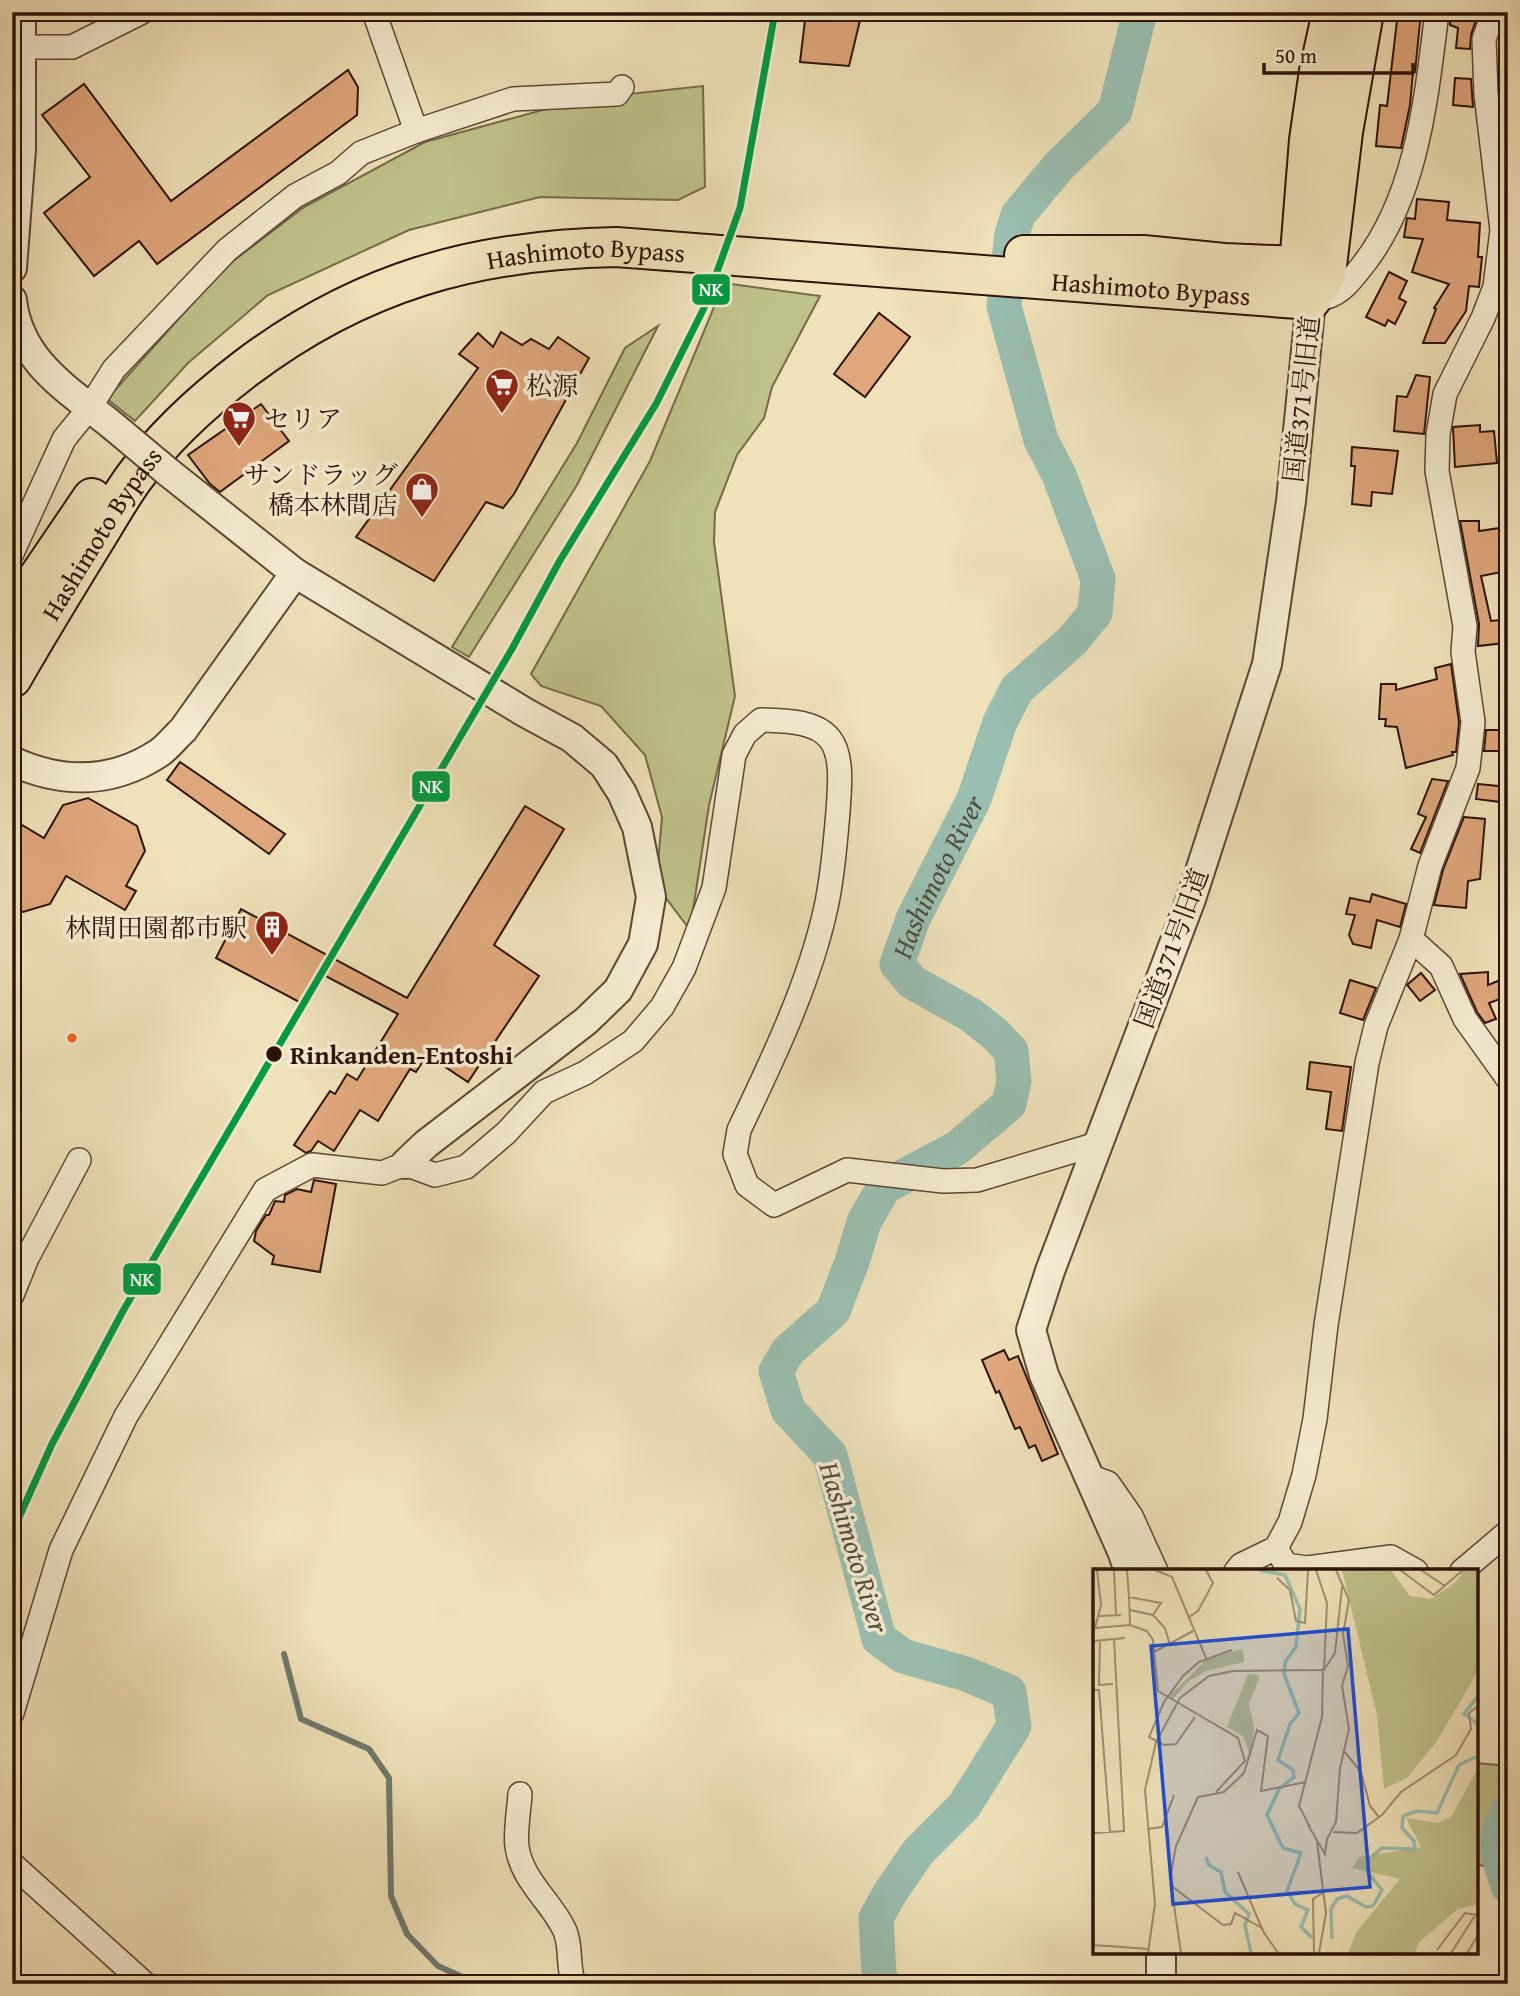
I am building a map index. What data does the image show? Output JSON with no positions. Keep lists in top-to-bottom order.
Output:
{
  "streets": {
    "highway": ["Hashimoto Bypass"],
    "street": ["国道371号旧道"]
  },
  "crossings": [
    ["Hashimoto Bypass", "国道371号旧道"]
  ],
  "water": ["Hashimoto River"],
  "places": {
    "supermarket": ["松源", "セリア"],
    "shop": ["サンドラッグ 橋本林間店"],
    "building": ["林間田園都市駅"],
    "other": ["Rinkanden-Entoshi"]
  },
  "lines": ["transit line NK"],
  "scale_bar": "50 m"
}
